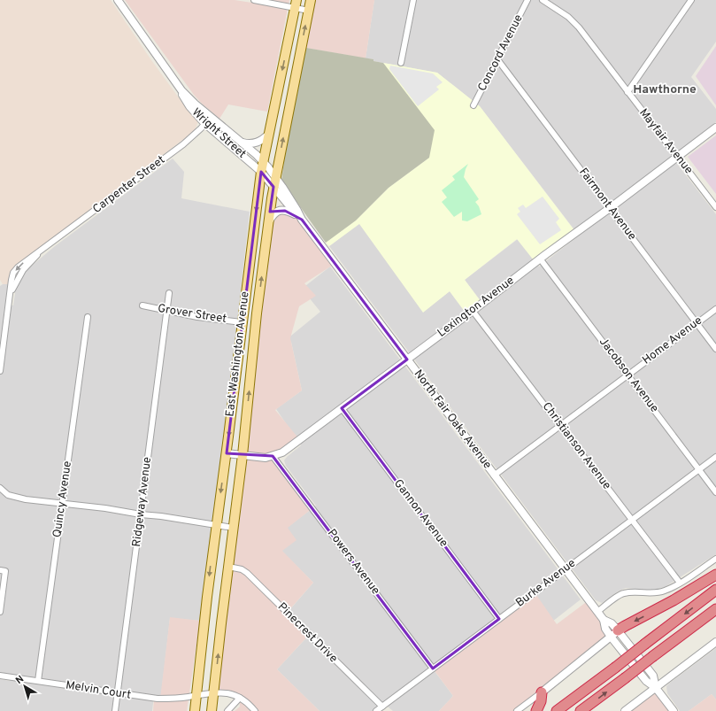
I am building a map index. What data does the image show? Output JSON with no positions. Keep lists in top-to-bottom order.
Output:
{
  "streets": {
    "main road": ["East Washington Avenue"],
    "street": [
      "Concord Avenue",
      "Wright Street",
      "Mayfair Avenue",
      "Carpenter Street",
      "Fairmont Avenue",
      "Lexington Avenue",
      "Grover Street",
      "Home Avenue",
      "Jacobson Avenue",
      "North Fair Oaks Avenue",
      "Christianson Avenue",
      "Quincy Avenue",
      "Ridgeway Avenue",
      "Gannon Avenue",
      "Powers Avenue",
      "Burke Avenue",
      "Pinecrest Drive",
      "Melvin Court"
    ]
  },
  "crossings": [
    ["Concord Avenue", "Fairmont Avenue"],
    ["Wright Street", "Carpenter Street"],
    ["Wright Street", "East Washington Avenue"],
    ["Wright Street", "North Fair Oaks Avenue"],
    ["Mayfair Avenue", "Lexington Avenue"],
    ["Fairmont Avenue", "Lexington Avenue"],
    ["Fairmont Avenue", "Home Avenue"],
    ["Lexington Avenue", "East Washington Avenue"],
    ["Lexington Avenue", "Jacobson Avenue"],
    ["Lexington Avenue", "North Fair Oaks Avenue"],
    ["Lexington Avenue", "Christianson Avenue"],
    ["Lexington Avenue", "Gannon Avenue"],
    ["Lexington Avenue", "Powers Avenue"],
    ["Grover Street", "East Washington Avenue"],
    ["Grover Street", "Ridgeway Avenue"],
    ["Home Avenue", "Jacobson Avenue"],
    ["Home Avenue", "North Fair Oaks Avenue"],
    ["Home Avenue", "Christianson Avenue"],
    ["East Washington Avenue", "North Fair Oaks Avenue"],
    ["East Washington Avenue", "Pinecrest Drive"],
    ["East Washington Avenue", "Melvin Court"],
    ["Jacobson Avenue", "Burke Avenue"],
    ["North Fair Oaks Avenue", "Burke Avenue"],
    ["Christianson Avenue", "Burke Avenue"],
    ["Quincy Avenue", "Melvin Court"],
    ["Ridgeway Avenue", "Melvin Court"],
    ["Gannon Avenue", "Burke Avenue"],
    ["Powers Avenue", "Burke Avenue"],
    ["Burke Avenue", "Pinecrest Drive"]
  ],
  "districts": ["Hawthorne"],
  "north": "top left"
}
